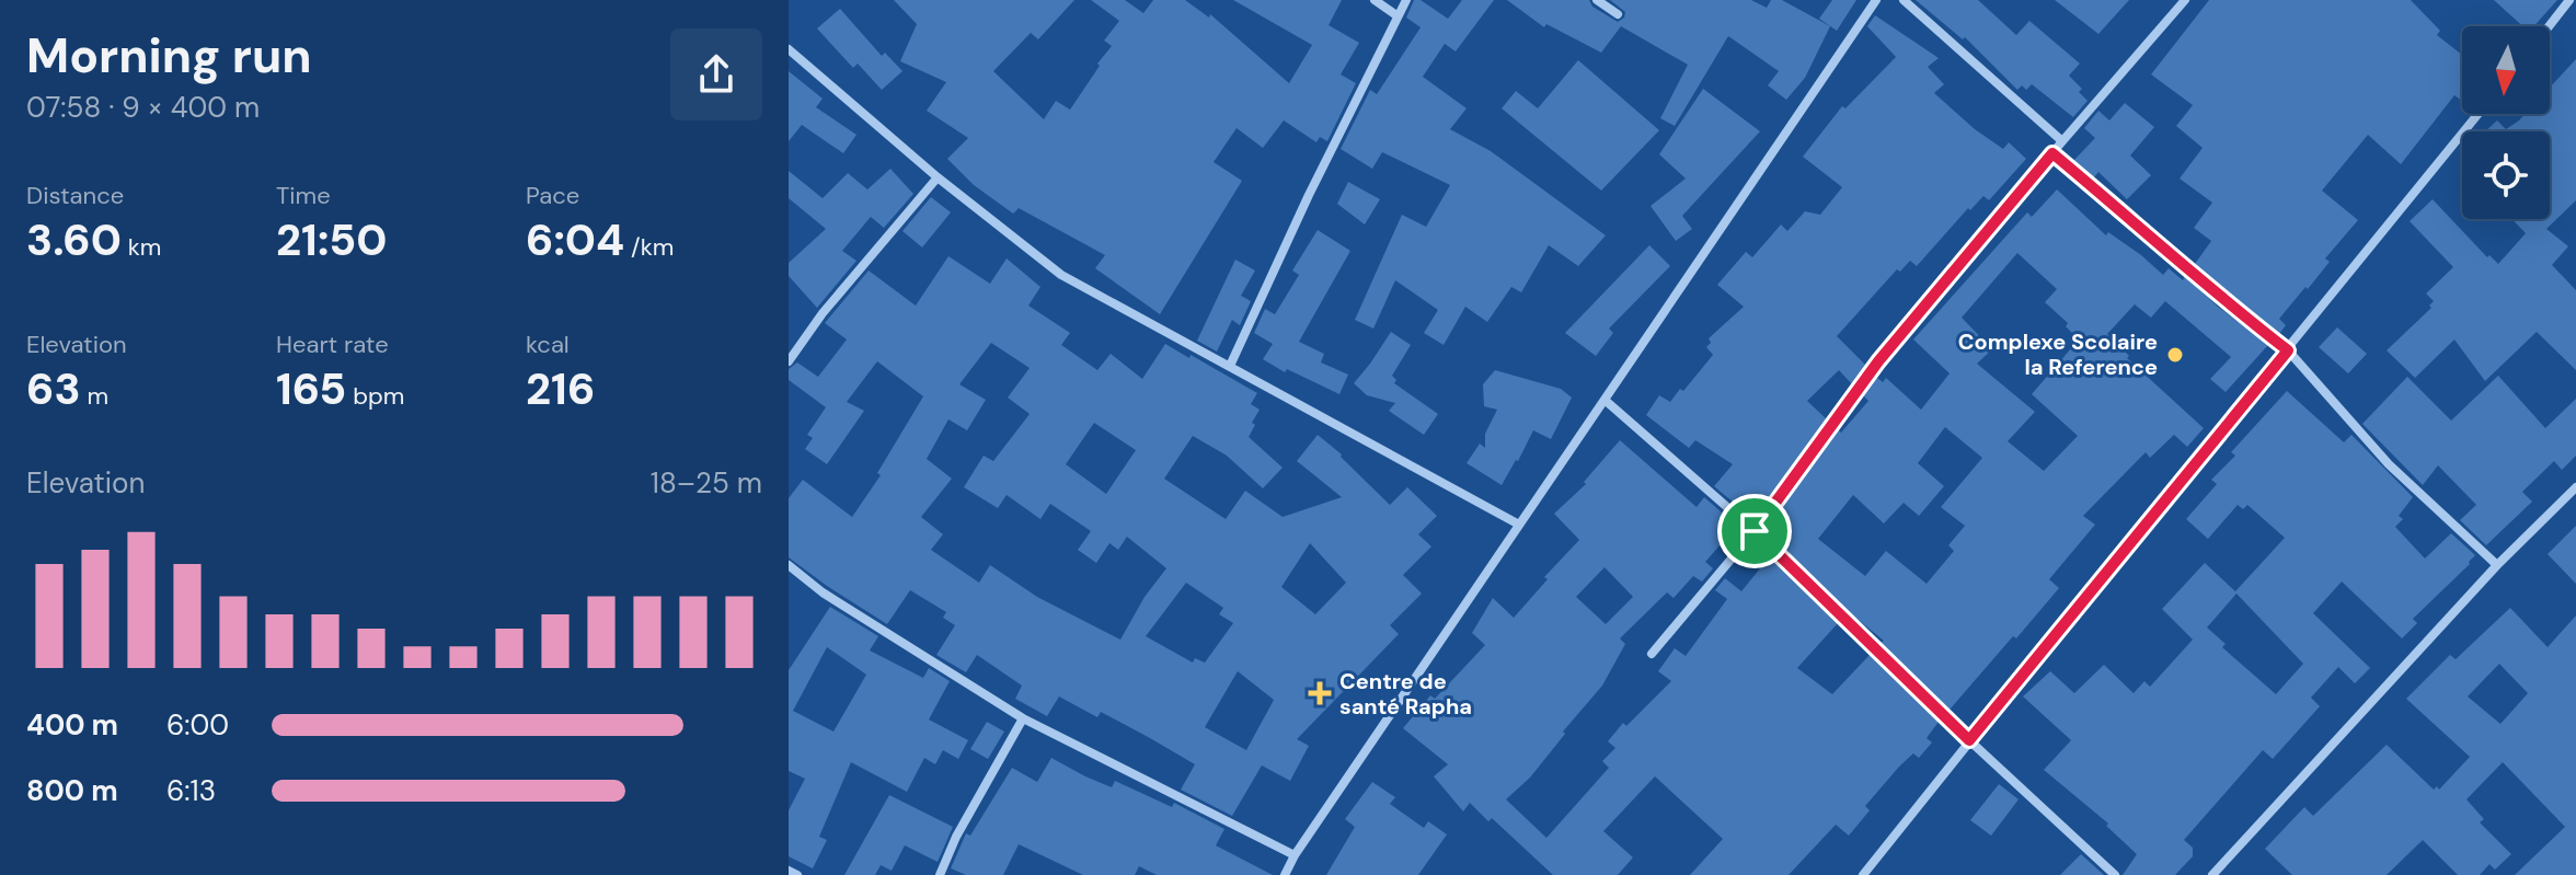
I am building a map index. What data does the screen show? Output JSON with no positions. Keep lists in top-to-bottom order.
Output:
{
  "places": {
    "other": ["Complexe Scolaire la Reference"],
    "health": ["Centre de santé Rapha"]
  },
  "north": "bottom",
  "page": {
    "heading": ["Morning run", "07:58 · 9 × 400 m"],
    "stats": [
      ["Distance", "3.60 km"],
      ["Time", "21:50"],
      ["Pace", "6:04 /km"],
      ["Elevation", "63 m"],
      ["Heart rate", "165 bpm"],
      ["kcal", "216"]
    ],
    "chart": ["Elevation", "18–25 m"],
    "list": [
      {
        "name": "400 m",
        "note": "6:00"
      },
      {
        "name": "800 m",
        "note": "6:13"
      }
    ]
  }
}
